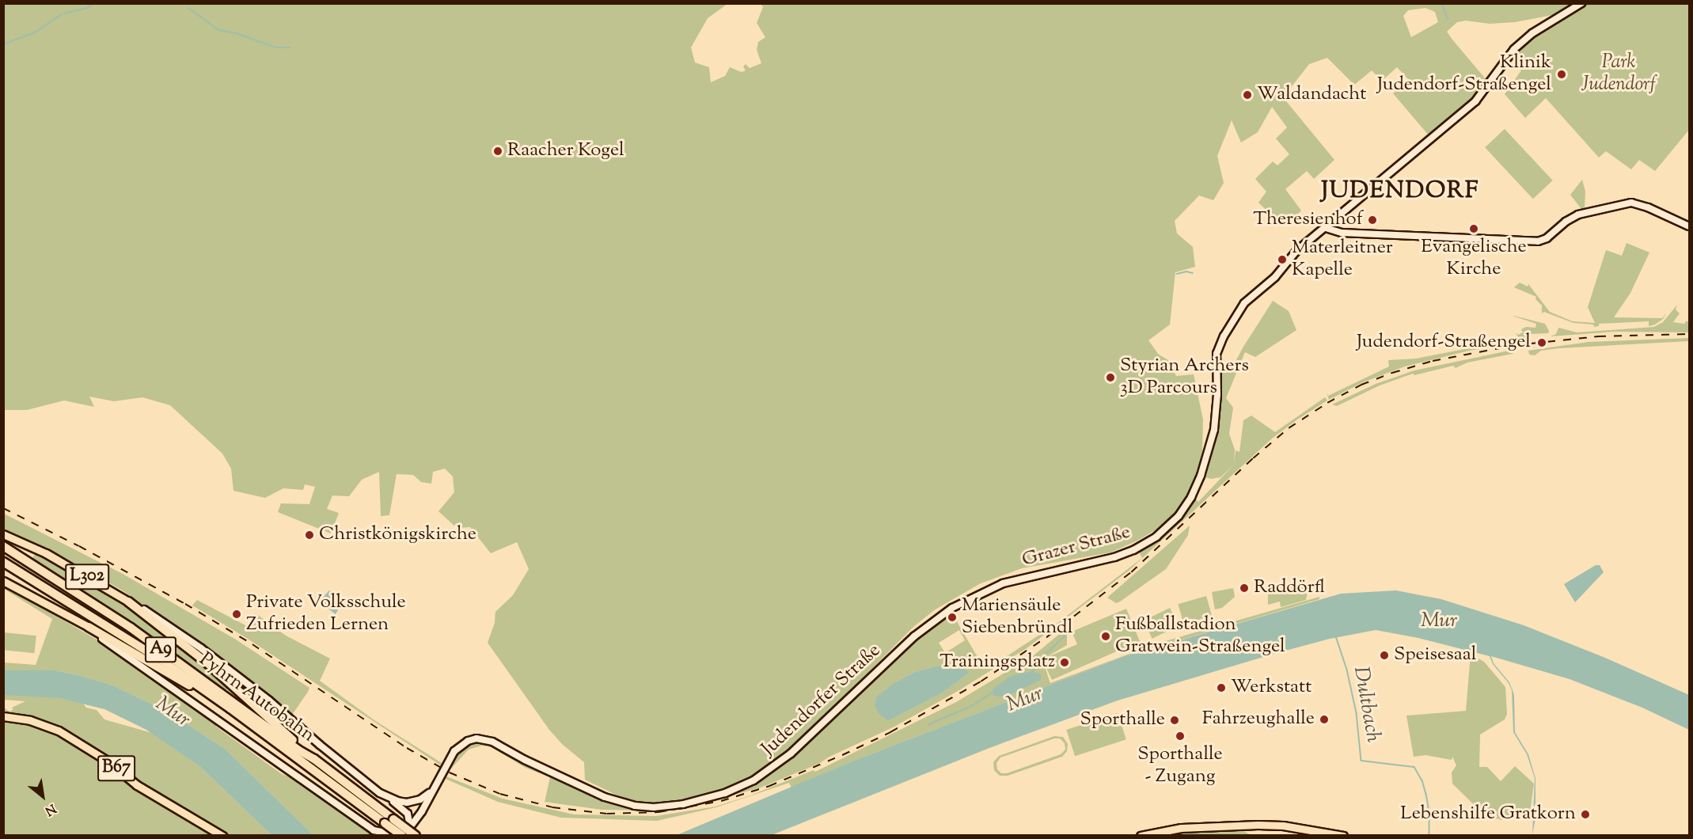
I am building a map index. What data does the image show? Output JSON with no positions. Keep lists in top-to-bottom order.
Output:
{
  "streets": {
    "highway": ["A9", "Pyhrn Autobahn"],
    "main road": [
      "Grazer Straße",
      "L302",
      "Judendorfer Straße",
      "B67"
    ]
  },
  "crossings": [
    ["Grazer Straße", "Judendorfer Straße"],
    ["L302", "Pyhrn Autobahn"],
    ["L302", "Judendorfer Straße"]
  ],
  "districts": ["JUDENDORF"],
  "water": ["Mur", "Dultbach"],
  "parks": ["Park Judendorf"],
  "places": [
    "Klinik Judendorf-Straßengel",
    "Waldandacht",
    "Raacher Kogel",
    "Theresienhof",
    "Evangelische Kirche",
    "Materleitner Kapelle",
    "Judendorf-Straßengel",
    "Styrian Archers 3D Parcours",
    "Christkönigskirche",
    "Raddörfl",
    "Private Volksschule Zufrieden Lernen",
    "Mariensäule Siebenbründl",
    "Fußballstadion Gratwein-Straßengel",
    "Speisesaal",
    "Trainingsplatz",
    "Werkstatt",
    "Fahrzeughalle",
    "Sporthalle",
    "Sporthalle - Zugang",
    "Lebenshilfe Gratkorn"
  ],
  "north": "bottom right"
}
